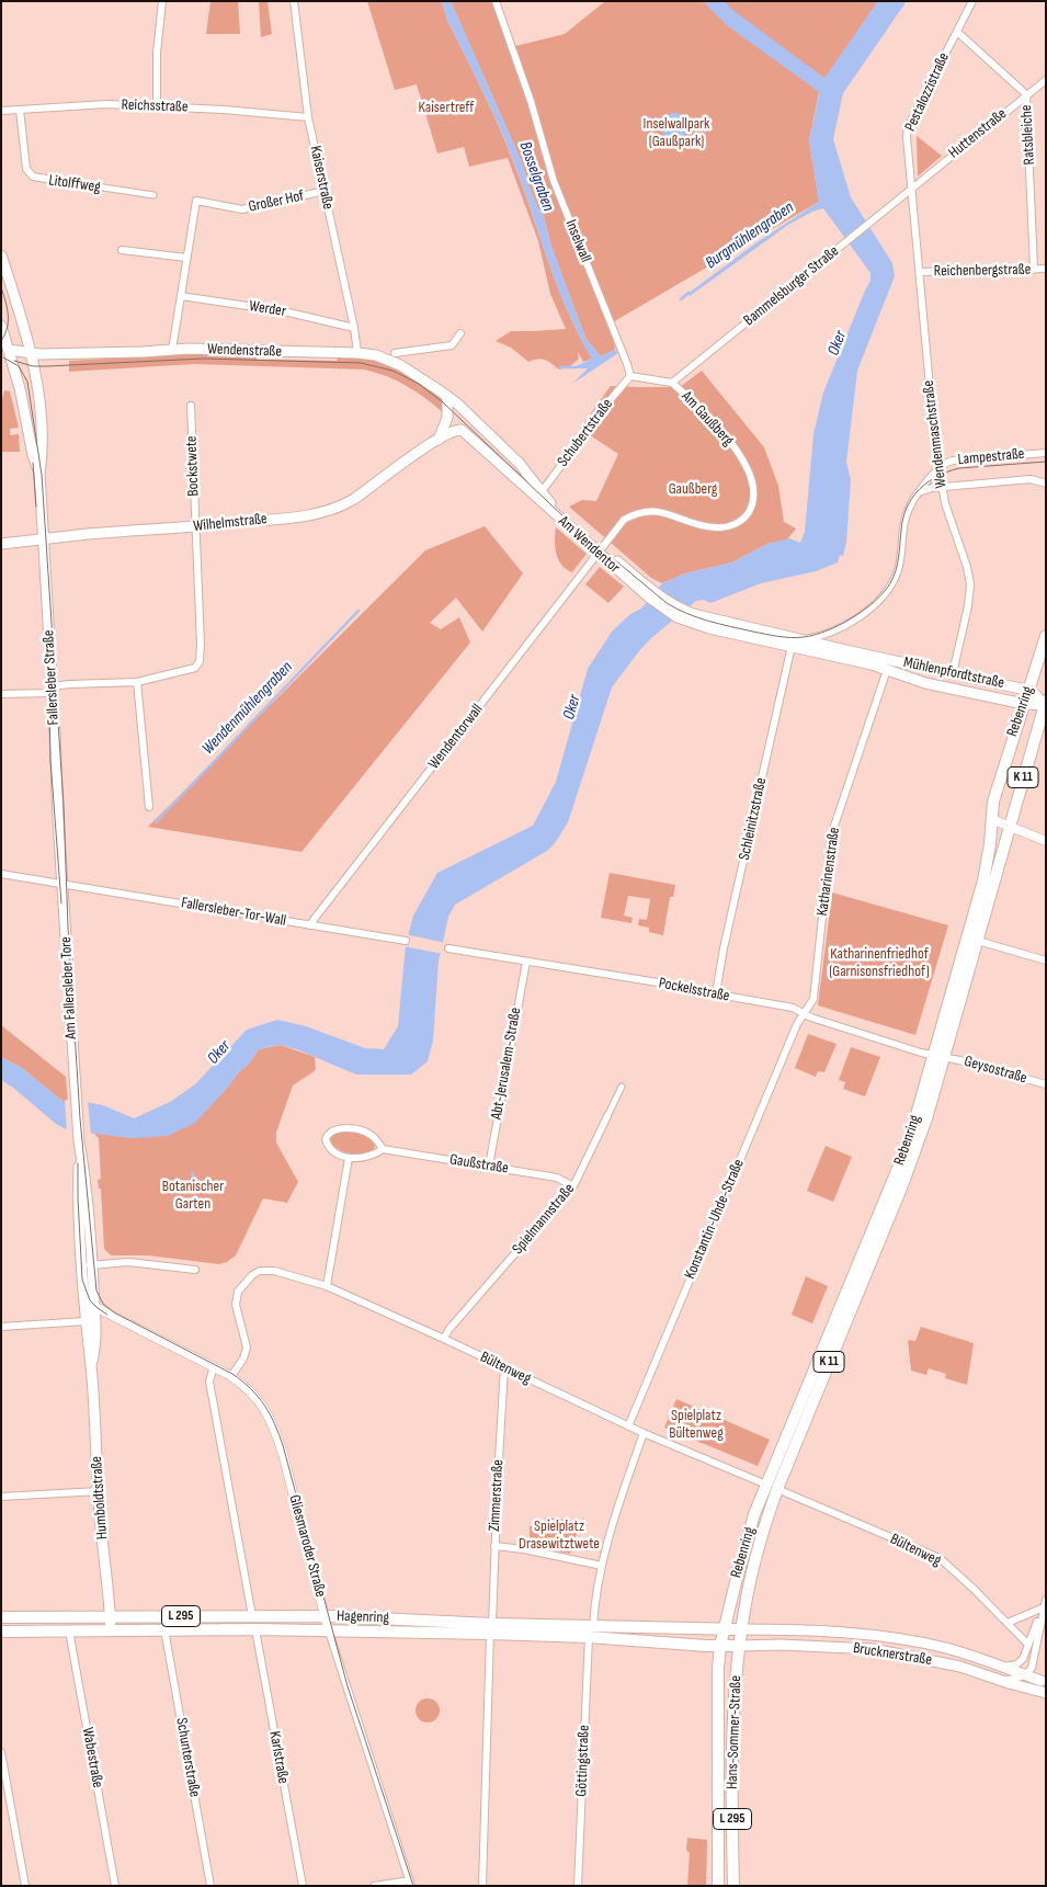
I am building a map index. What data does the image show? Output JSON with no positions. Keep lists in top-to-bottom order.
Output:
{
  "streets": {
    "main road": [
      "Wendenstraße",
      "Wilhelmstraße",
      "Am Wendentor",
      "Mühlenpfordtstraße",
      "Fallersleber Straße",
      "Rebenring",
      "K 11",
      "Am Fallersleber Tore",
      "Humboldtstraße",
      "L 295",
      "Hagenring",
      "Brucknerstraße",
      "Hans-Sommer-Straße"
    ],
    "street": [
      "Pestalozzistraße",
      "Reichsstraße",
      "Huttenstraße",
      "Ratsbleiche",
      "Kaiserstraße",
      "Litolffweg",
      "Großer Hof",
      "Inselwall",
      "Reichenbergstraße",
      "Bammelsburger Straße",
      "Werder",
      "Am Gaußberg",
      "Schubertstraße",
      "Wendenmaschstraße",
      "Lampestraße",
      "Bockstwete",
      "Wendentorwall",
      "Schleinitzstraße",
      "Katharinenstraße",
      "Fallersleber-Tor-Wall",
      "Pockelsstraße",
      "Abt-Jerusalem-Straße",
      "Geysostraße",
      "Gaußstraße",
      "Spielmannstraße",
      "Konstantin-Uhde-Straße",
      "Bültenweg",
      "Zimmerstraße",
      "Gliesmaroder Straße",
      "Wabestraße",
      "Schunterstraße",
      "Karlstraße",
      "Göttingstraße"
    ]
  },
  "crossings": [
    ["Pestalozzistraße", "Huttenstraße"],
    ["Pestalozzistraße", "Ratsbleiche"],
    ["Pestalozzistraße", "Bammelsburger Straße"],
    ["Pestalozzistraße", "Wendenmaschstraße"],
    ["Reichsstraße", "Kaiserstraße"],
    ["Reichsstraße", "Litolffweg"],
    ["Huttenstraße", "Ratsbleiche"],
    ["Huttenstraße", "Bammelsburger Straße"],
    ["Huttenstraße", "Wendenmaschstraße"],
    ["Ratsbleiche", "Reichenbergstraße"],
    ["Kaiserstraße", "Großer Hof"],
    ["Kaiserstraße", "Werder"],
    ["Kaiserstraße", "Wendenstraße"],
    ["Inselwall", "Schubertstraße"],
    ["Reichenbergstraße", "Wendenmaschstraße"],
    ["Bammelsburger Straße", "Am Gaußberg"],
    ["Bammelsburger Straße", "Wendenmaschstraße"],
    ["Wendenstraße", "Am Wendentor"],
    ["Wendenstraße", "Fallersleber Straße"],
    ["Am Gaußberg", "Am Wendentor"],
    ["Am Gaußberg", "Wendentorwall"],
    ["Schubertstraße", "Am Wendentor"],
    ["Wendenmaschstraße", "Lampestraße"],
    ["Wendenmaschstraße", "Mühlenpfordtstraße"],
    ["Bockstwete", "Wilhelmstraße"],
    ["Bockstwete", "Fallersleber Straße"],
    ["Wilhelmstraße", "Am Wendentor"],
    ["Wilhelmstraße", "Fallersleber Straße"],
    ["Am Wendentor", "Mühlenpfordtstraße"],
    ["Am Wendentor", "Wendentorwall"],
    ["Mühlenpfordtstraße", "Rebenring"],
    ["Mühlenpfordtstraße", "Schleinitzstraße"],
    ["Mühlenpfordtstraße", "Katharinenstraße"],
    ["Fallersleber Straße", "Fallersleber-Tor-Wall"],
    ["Fallersleber Straße", "Am Fallersleber Tore"],
    ["Rebenring", "K 11"],
    ["Rebenring", "Pockelsstraße"],
    ["Rebenring", "Geysostraße"],
    ["Rebenring", "Bültenweg"],
    ["Rebenring", "L 295"],
    ["Rebenring", "Hagenring"],
    ["Rebenring", "Brucknerstraße"],
    ["Wendentorwall", "Fallersleber-Tor-Wall"],
    ["K 11", "L 295"],
    ["K 11", "Brucknerstraße"],
    ["K 11", "Hans-Sommer-Straße"],
    ["Schleinitzstraße", "Pockelsstraße"],
    ["Katharinenstraße", "Pockelsstraße"],
    ["Katharinenstraße", "Konstantin-Uhde-Straße"],
    ["Fallersleber-Tor-Wall", "Am Fallersleber Tore"],
    ["Am Fallersleber Tore", "Humboldtstraße"],
    ["Pockelsstraße", "Abt-Jerusalem-Straße"],
    ["Pockelsstraße", "Geysostraße"],
    ["Pockelsstraße", "Konstantin-Uhde-Straße"],
    ["Abt-Jerusalem-Straße", "Gaußstraße"],
    ["Gaußstraße", "Spielmannstraße"],
    ["Spielmannstraße", "Bültenweg"],
    ["Konstantin-Uhde-Straße", "Bültenweg"],
    ["Bültenweg", "Zimmerstraße"],
    ["Bültenweg", "Gliesmaroder Straße"],
    ["Bültenweg", "Göttingstraße"],
    ["Zimmerstraße", "Hagenring"],
    ["Humboldtstraße", "Gliesmaroder Straße"],
    ["Humboldtstraße", "Hagenring"],
    ["Gliesmaroder Straße", "Hagenring"],
    ["L 295", "Hagenring"],
    ["L 295", "Brucknerstraße"],
    ["L 295", "Hans-Sommer-Straße"],
    ["Hagenring", "Hans-Sommer-Straße"],
    ["Hagenring", "Wabestraße"],
    ["Hagenring", "Schunterstraße"],
    ["Hagenring", "Karlstraße"],
    ["Hagenring", "Göttingstraße"],
    ["Brucknerstraße", "Hans-Sommer-Straße"]
  ],
  "water": [
    "Bosselgraben",
    "Burgmühlengraben",
    "Oker",
    "Wendenmühlengraben"
  ],
  "parks": [
    "Kaisertreff",
    "Inselwallpark (Gaußpark)",
    "Gaußberg",
    "Katharinenfriedhof (Garnisonsfriedhof)",
    "Botanischer Garten",
    "Spielplatz Bültenweg",
    "Spielplatz Drasewitztwete"
  ]
}
